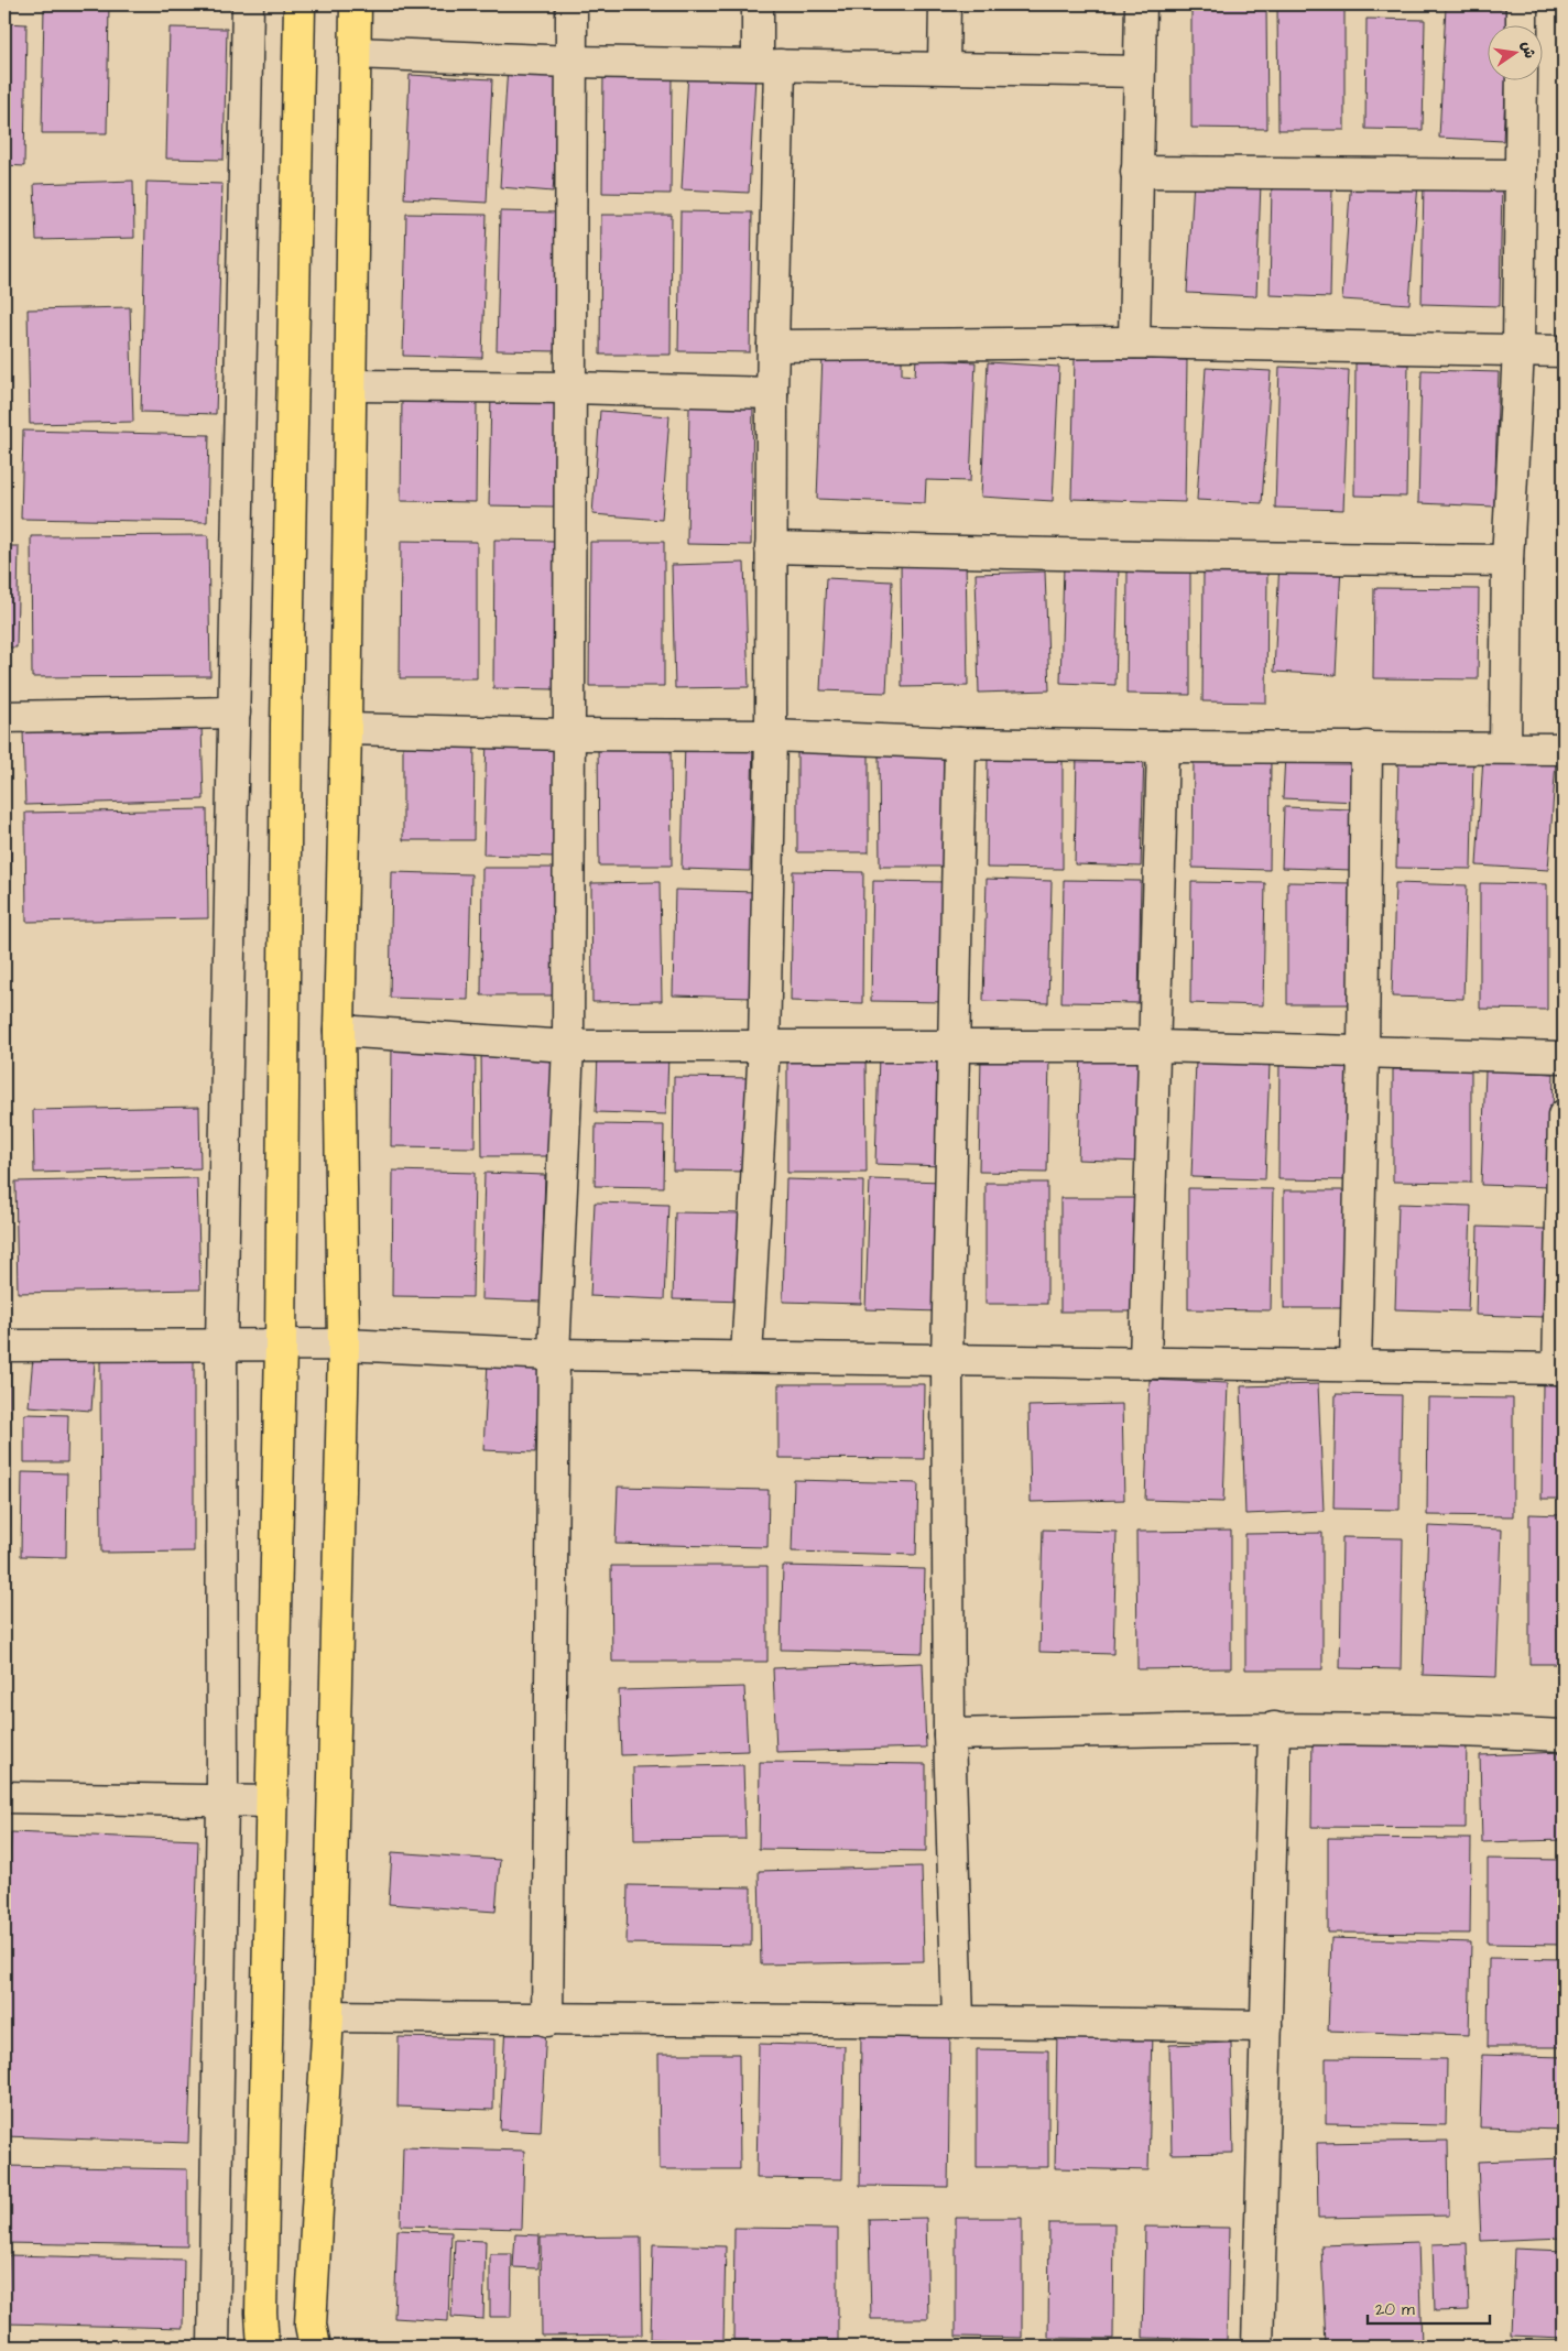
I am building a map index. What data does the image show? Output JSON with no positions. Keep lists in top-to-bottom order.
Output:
{
  "scale_bar": "20 m",
  "north": "right"
}
